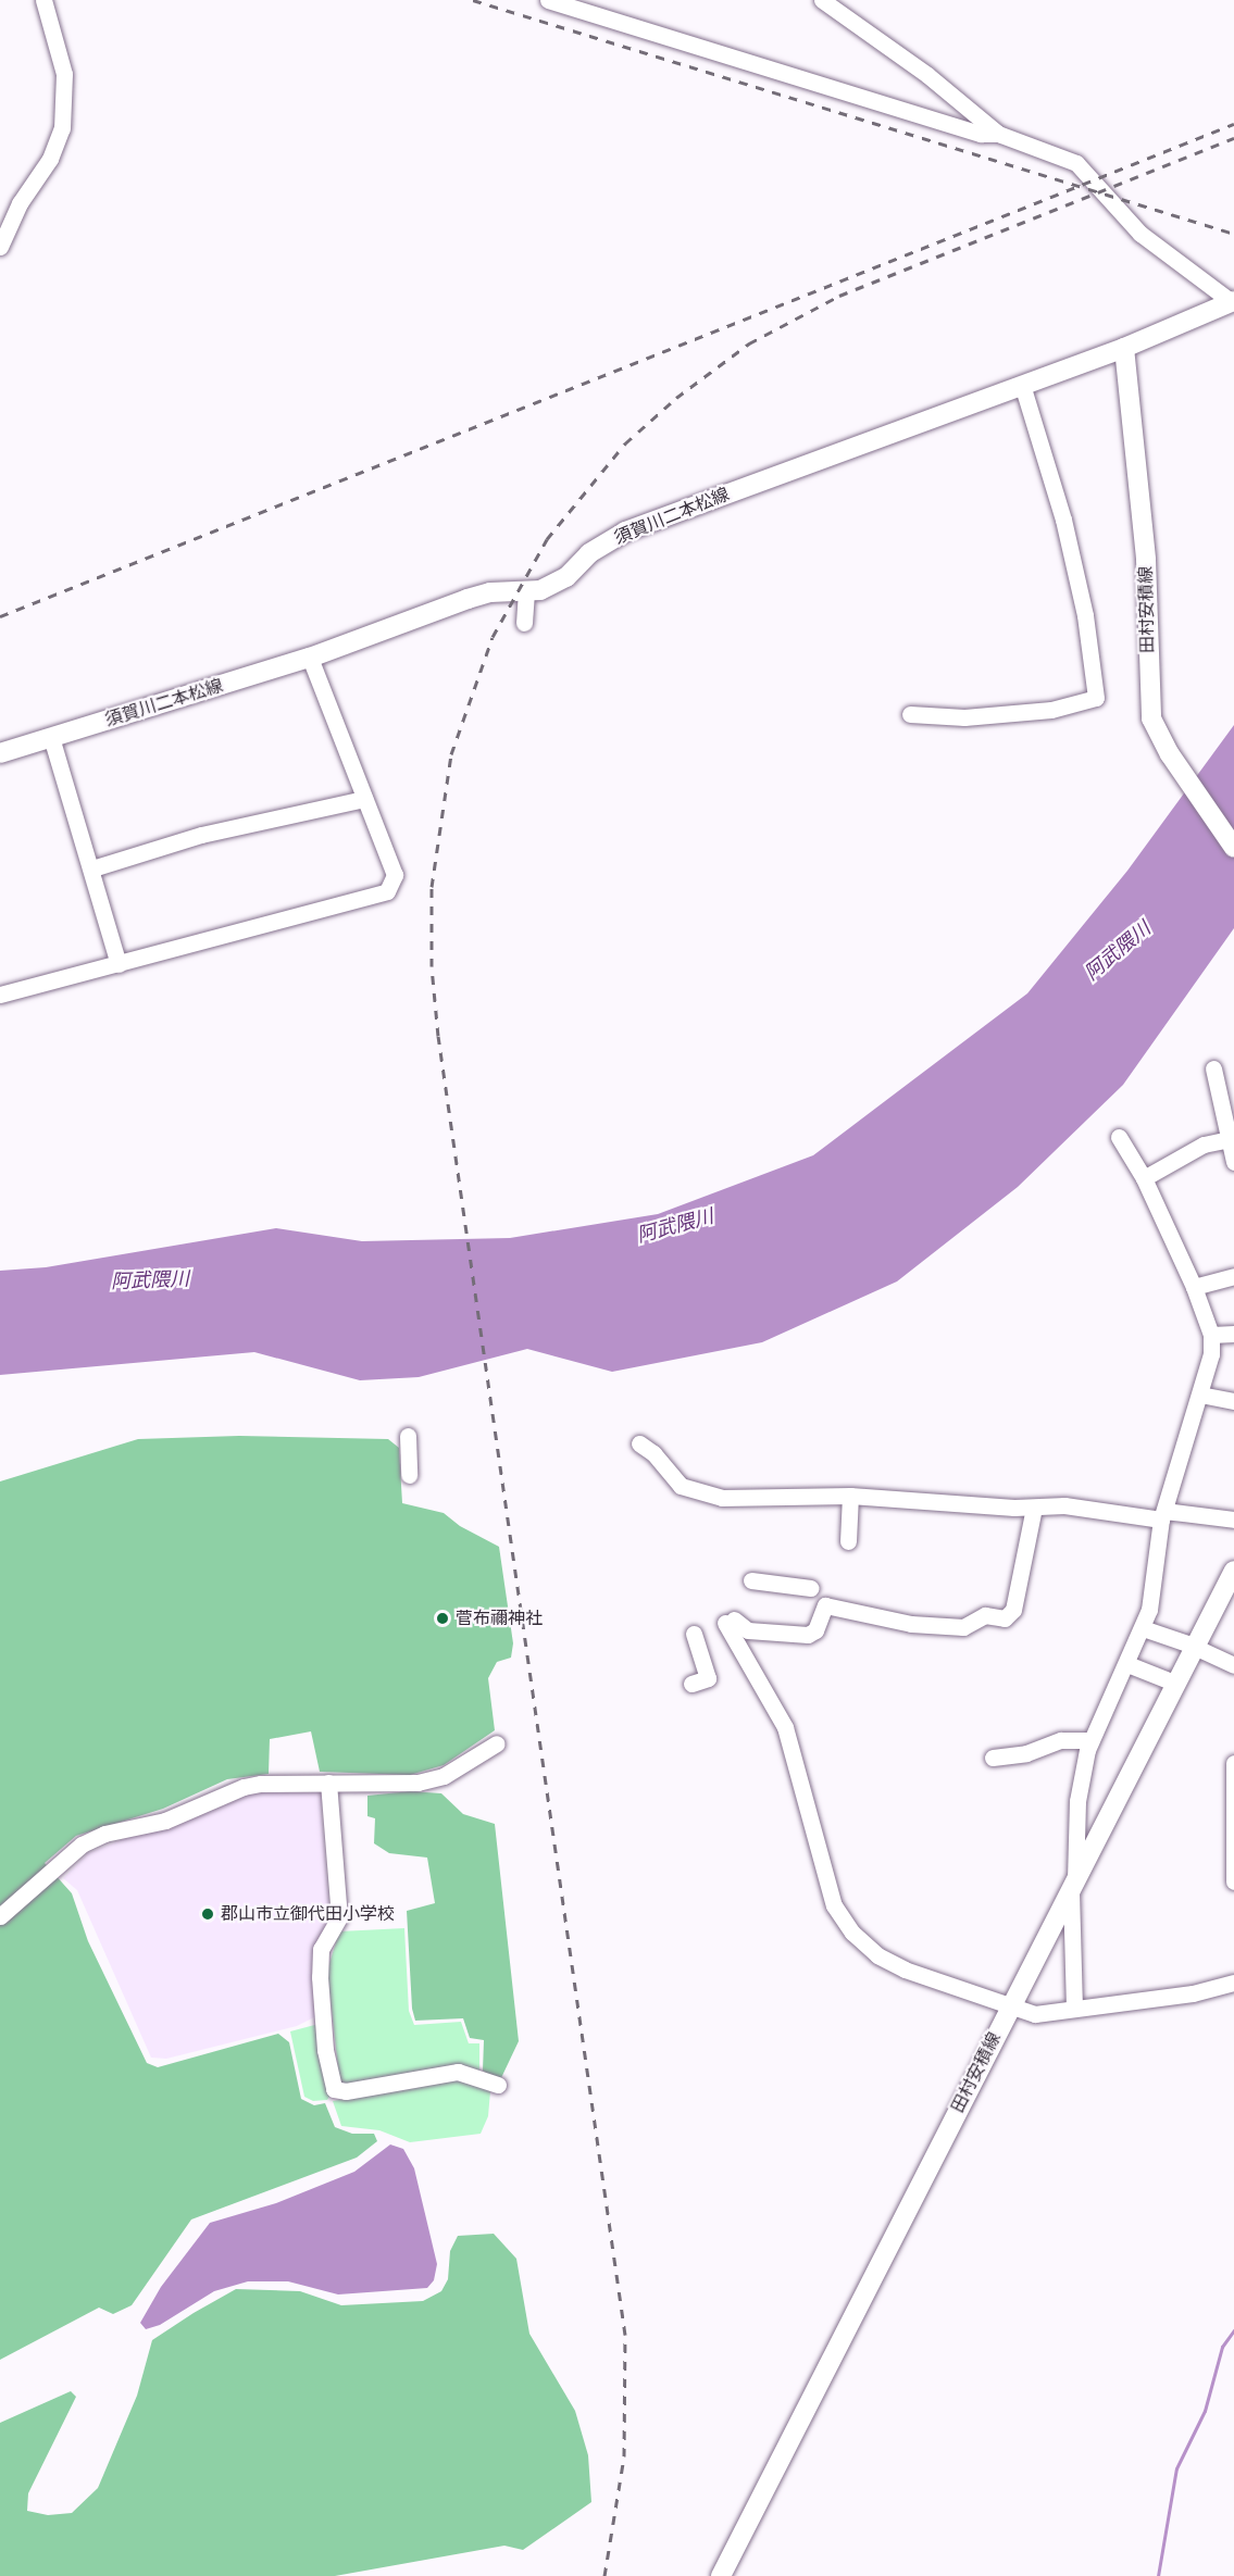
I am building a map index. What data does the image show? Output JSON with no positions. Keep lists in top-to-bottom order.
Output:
{
  "streets": {
    "main road": ["須賀川二本松線", "田村安積線"]
  },
  "crossings": [
    ["須賀川二本松線", "田村安積線"]
  ],
  "water": ["阿武隈川"],
  "places": ["菅布禰神社", "郡山市立御代田小学校"]
}
